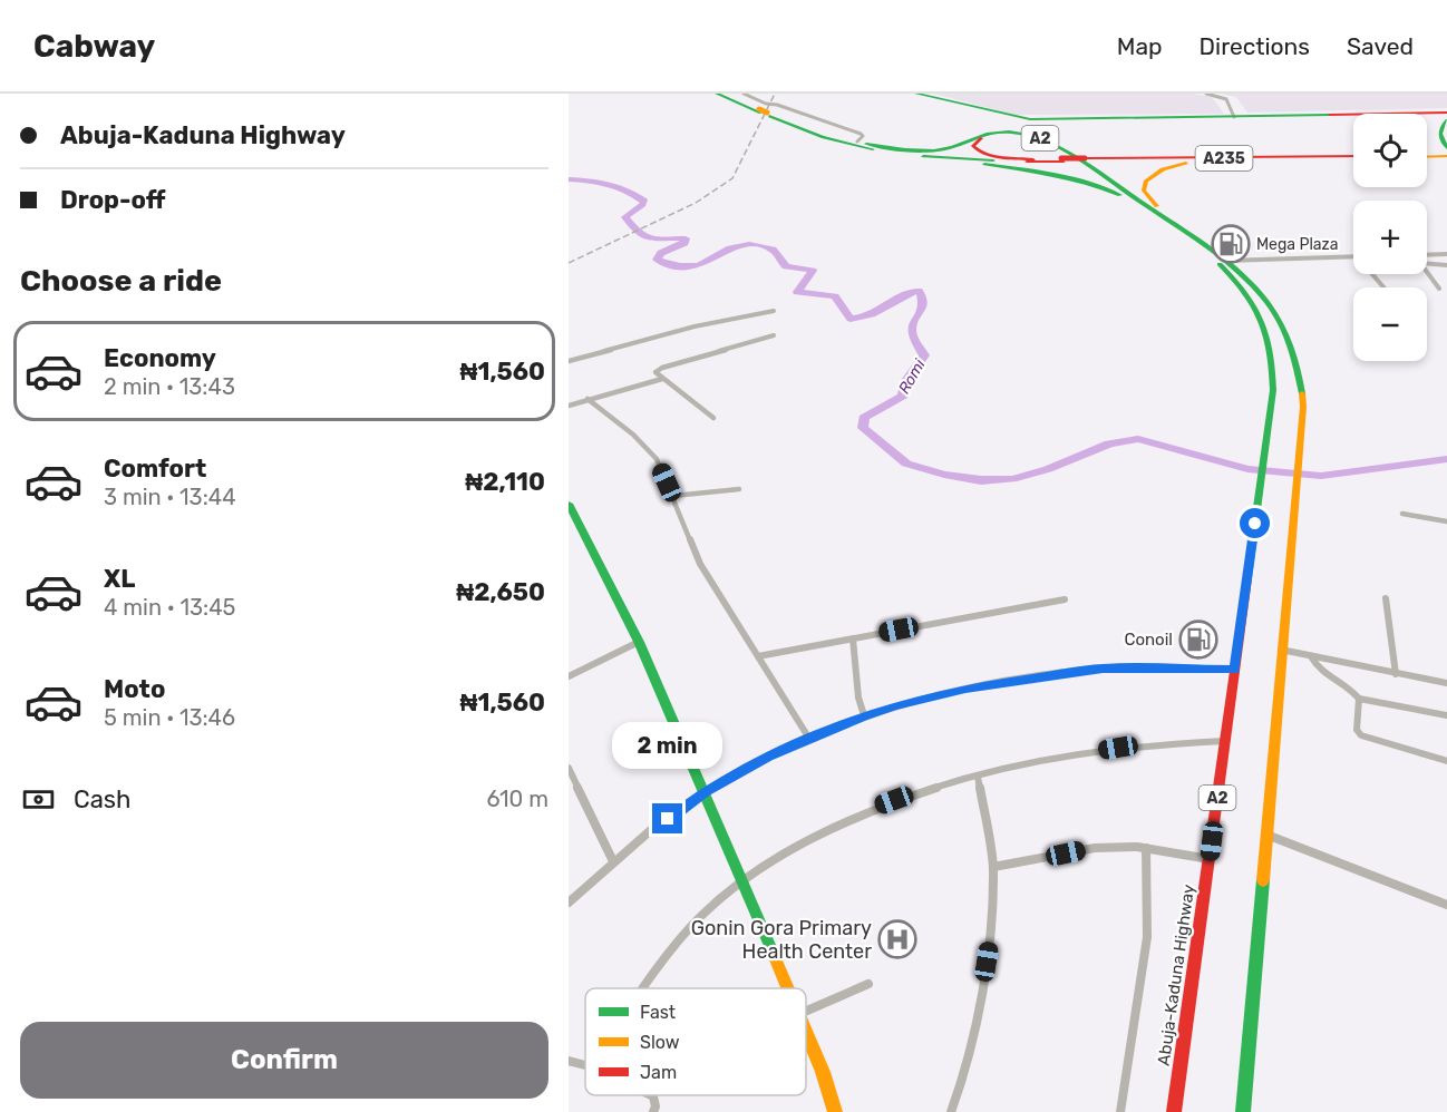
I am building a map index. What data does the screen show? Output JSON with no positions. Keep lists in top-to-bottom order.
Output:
{
  "streets": {
    "main road": ["A2", "A235", "Abuja-Kaduna Highway"]
  },
  "crossings": [
    ["A2", "A235"],
    ["A2", "Abuja-Kaduna Highway"]
  ],
  "water": ["Romi"],
  "places": {
    "fuel station": ["Mega Plaza", "Conoil"],
    "hospital": ["Gonin Gora Primary Health Center"]
  },
  "legend": ["Fast", "Slow", "Jam"],
  "page": {
    "header": "Cabway",
    "nav": ["Map", "Directions", "Saved"],
    "banner": ["Abuja-Kaduna Highway", "Drop-off"],
    "map_buttons": ["+", "−"],
    "heading": "Choose a ride",
    "list": [
      {
        "name": "Economy",
        "note": "2 min · 13:43",
        "value": "₦1,560"
      },
      {
        "name": "Comfort",
        "note": "3 min · 13:44",
        "value": "₦2,110"
      },
      {
        "name": "XL",
        "note": "4 min · 13:45",
        "value": "₦2,650"
      },
      {
        "name": "Moto",
        "note": "5 min · 13:46",
        "value": "₦1,560"
      }
    ],
    "bubble": "2 min",
    "pay": ["Cash", "610 m"],
    "buttons": "Confirm"
  }
}
